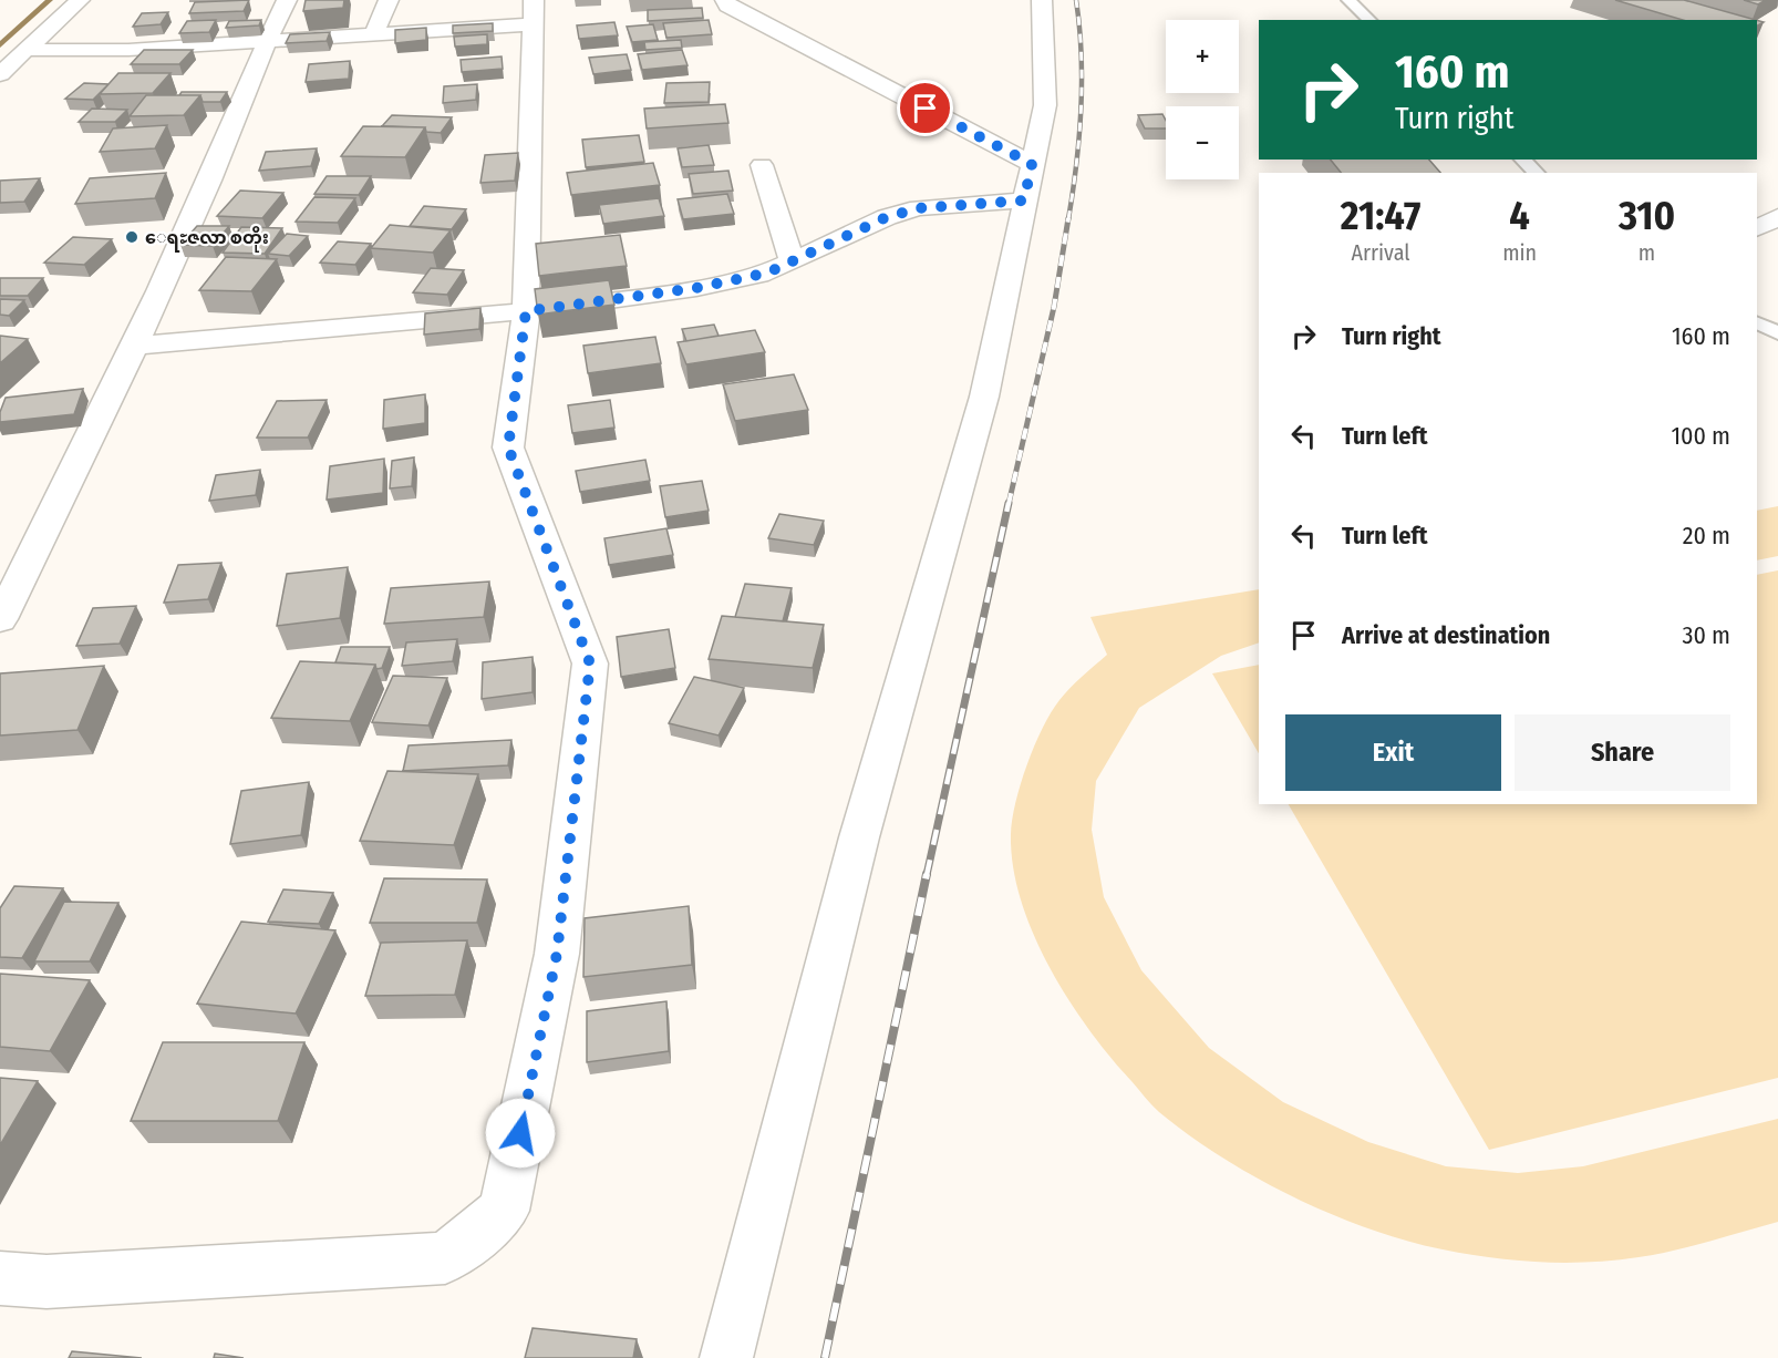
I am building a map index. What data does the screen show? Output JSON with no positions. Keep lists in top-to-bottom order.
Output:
{
  "places": ["ေရႊဇလာ စတိုး"],
  "page": {
    "map_buttons": ["+", "−"],
    "turn": ["160 m", "Turn right"],
    "eta": [
      "21:47",
      "Arrival",
      "4",
      "min",
      "310",
      "m"
    ],
    "list": [
      {
        "name": "Turn right",
        "value": "160 m"
      },
      {
        "name": "Turn left",
        "value": "100 m"
      },
      {
        "name": "Turn left",
        "value": "20 m"
      },
      {
        "name": "Arrive at destination",
        "value": "30 m"
      }
    ],
    "buttons": ["Exit", "Share"]
  }
}
